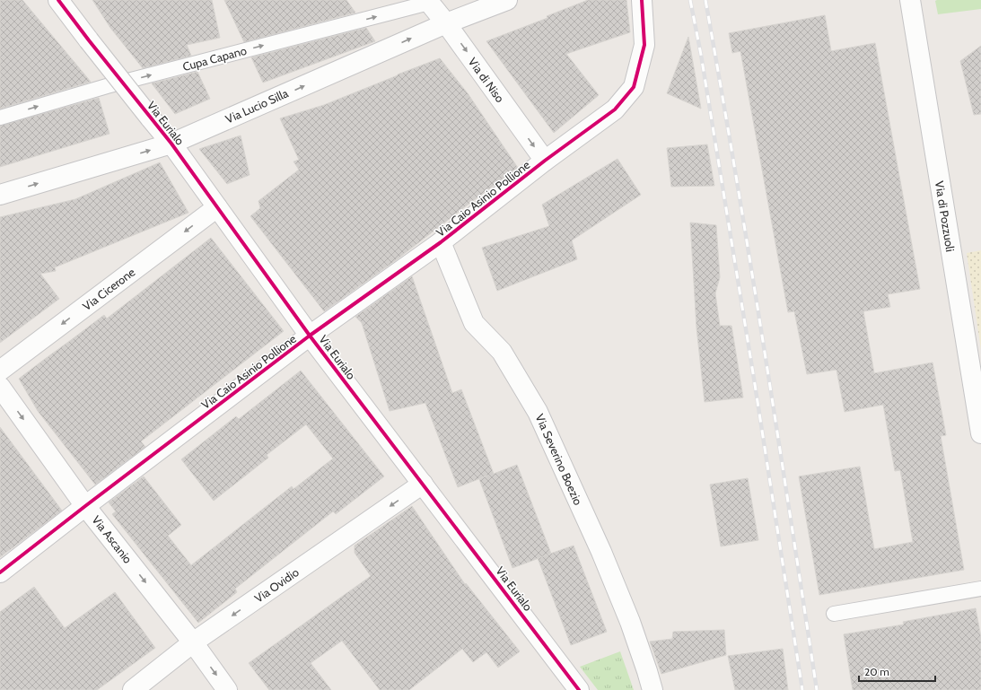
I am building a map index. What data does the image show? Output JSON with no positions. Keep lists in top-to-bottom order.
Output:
{
  "streets": {
    "street": [
      "Via di Niso",
      "Via Lucio Silla",
      "Via Eurialo",
      "Via Caio Asinio Pollione",
      "Via di Pozzuoli",
      "Via Cicerone",
      "Via Severino Boezio",
      "Via Ascanio",
      "Via Ovidio"
    ],
    "lane": ["Cupa Capano"]
  },
  "crossings": [
    ["Cupa Capano", "Via di Niso"],
    ["Via di Niso", "Via Lucio Silla"],
    ["Via di Niso", "Via Caio Asinio Pollione"],
    ["Via Lucio Silla", "Via Eurialo"],
    ["Via Eurialo", "Via Caio Asinio Pollione"],
    ["Via Eurialo", "Via Cicerone"],
    ["Via Eurialo", "Via Ovidio"],
    ["Via Caio Asinio Pollione", "Via Severino Boezio"],
    ["Via Caio Asinio Pollione", "Via Ascanio"],
    ["Via Ascanio", "Via Ovidio"]
  ],
  "one_way": [
    "Cupa Capano",
    "Via di Niso",
    "Via Lucio Silla",
    "Via Cicerone",
    "Via Ascanio",
    "Via Ovidio"
  ],
  "scale_bar": "20 m"
}
